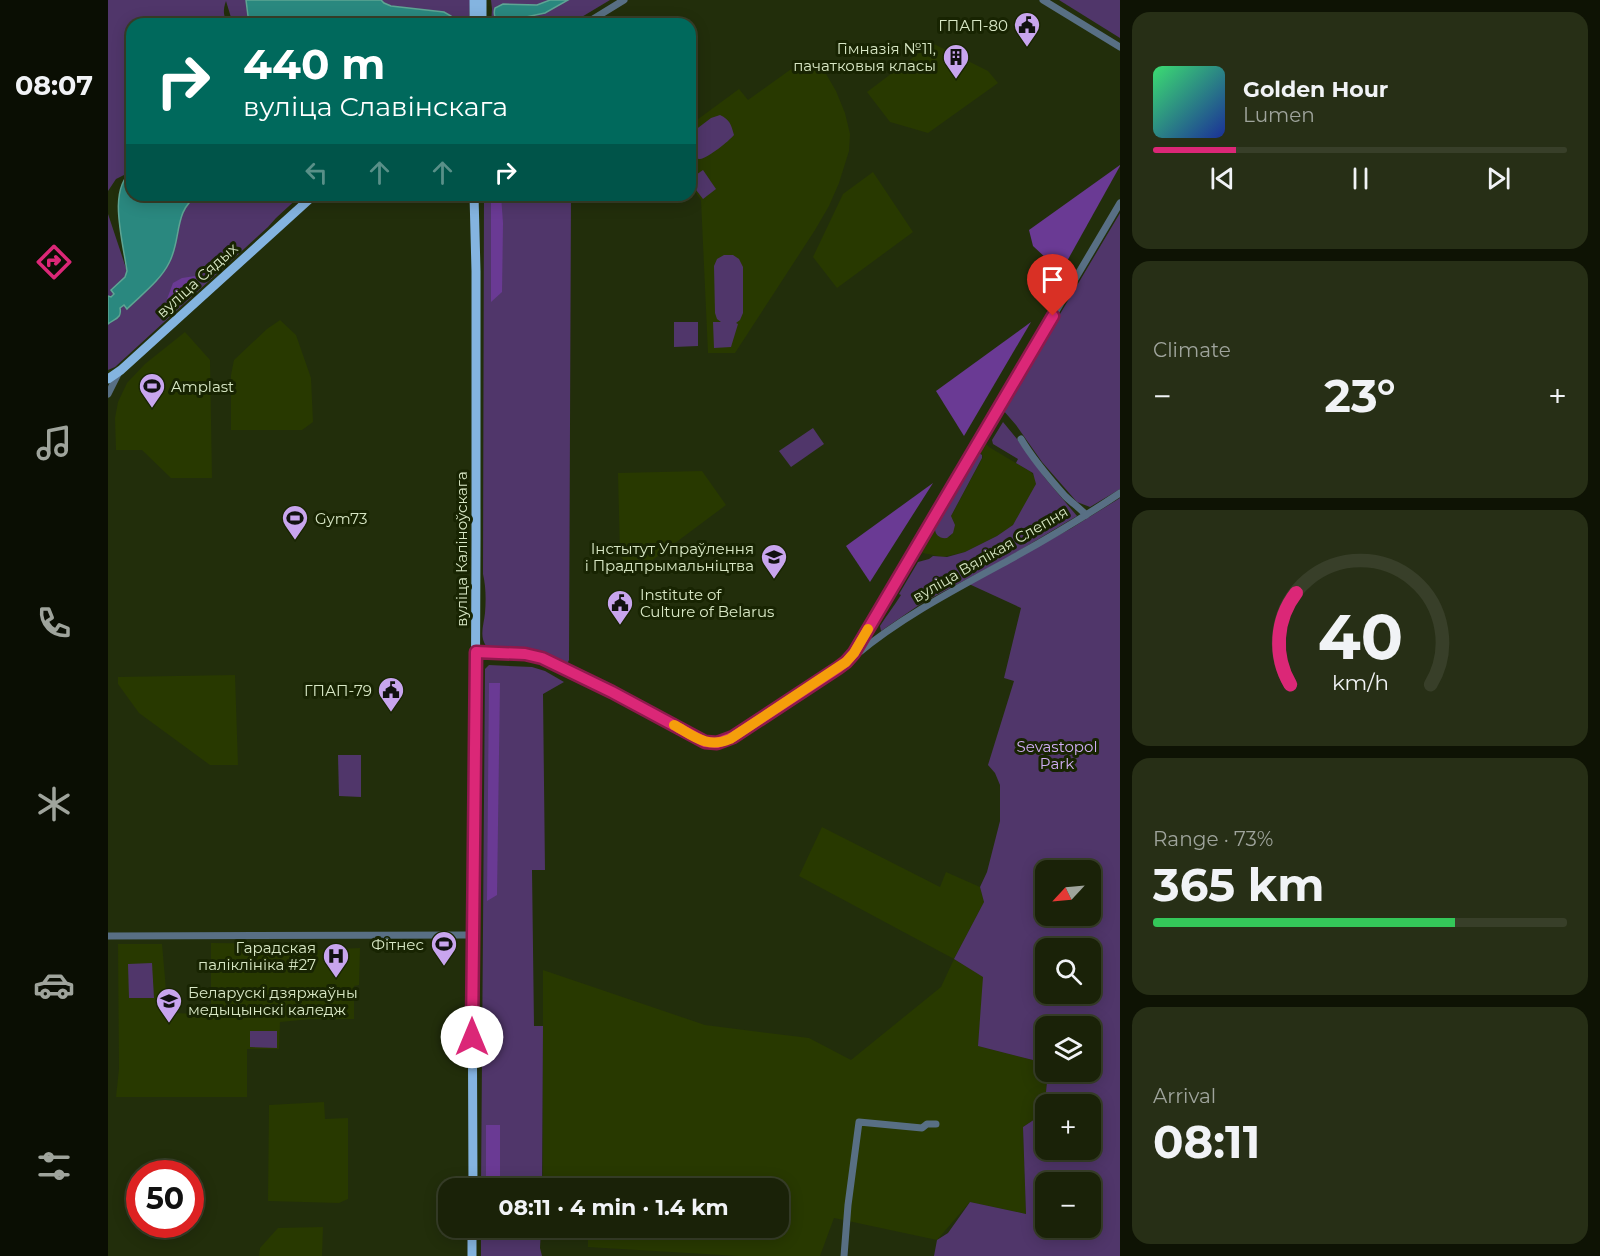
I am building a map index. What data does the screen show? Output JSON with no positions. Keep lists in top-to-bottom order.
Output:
{
  "streets": {
    "main road": ["вуліца Сядых", "вуліца Каліноўскага"],
    "street": ["вуліца Вялікая Слепня"]
  },
  "crossings": [
    ["вуліца Каліноўскага", "вуліца Вялікая Слепня"]
  ],
  "parks": ["Sevastopol Park"],
  "places": {
    "public building": ["ГПАП-80", "Institute of Culture of Belarus", "ГПАП-79"],
    "building": ["Гімназія №11, пачатковыя класы"],
    "sports": ["Amplast", "Gym73", "Фітнес"],
    "school or university": ["Інстытут Упраўлення і Прадпрымальніцтва", "Беларускі дзяржаўны медыцынскі каледж"],
    "hospital": ["Гарадская паліклініка #27"]
  },
  "north": "bottom left",
  "page": {
    "tabs": "08:07",
    "turn": ["440 m", "вуліца Славінскага"],
    "song": ["Golden Hour", "Lumen"],
    "tile": [
      "Climate",
      ["Range · 73%", "365 km"],
      ["Arrival", "08:11"]
    ],
    "heat": ["−", "23°", "+"],
    "map_buttons": ["+", "−"],
    "limit": "50",
    "trip": "08:11 · 4 min · 1.4 km",
    "gauge": ["40", "km/h"]
  }
}
